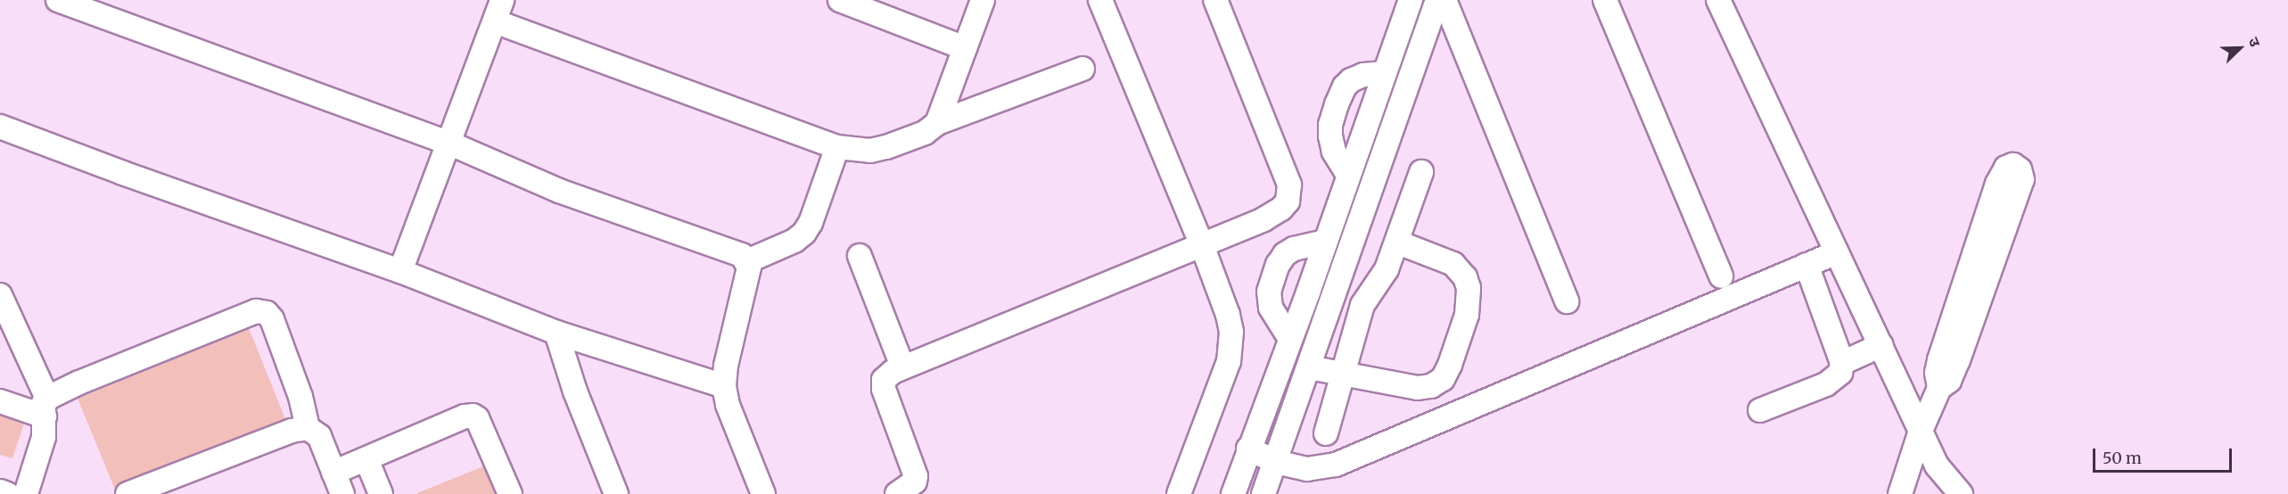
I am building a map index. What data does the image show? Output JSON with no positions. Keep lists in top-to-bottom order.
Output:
{
  "scale_bar": "50 m",
  "north": "top right"
}
